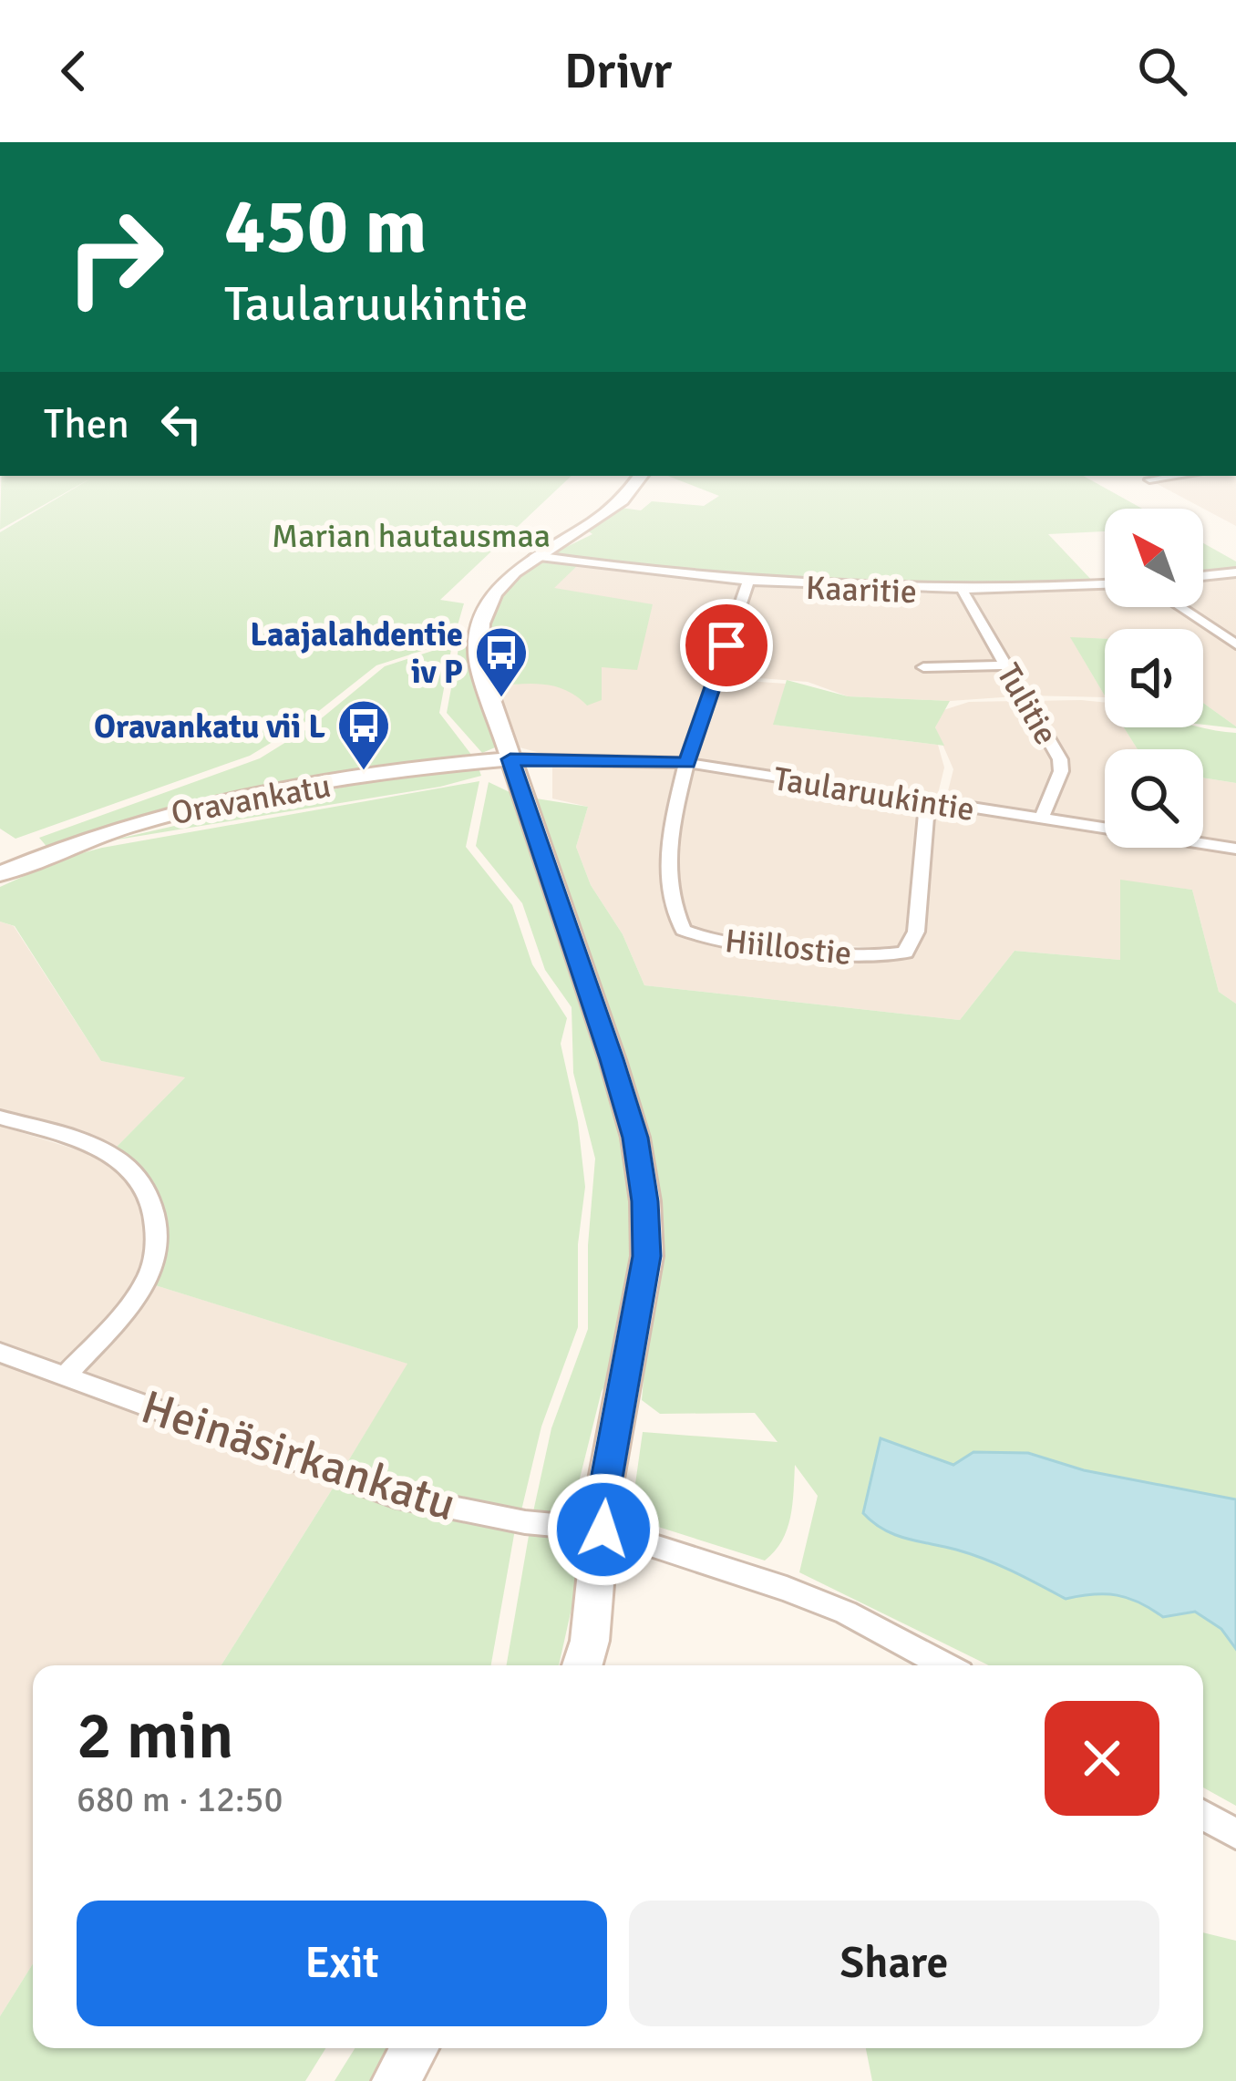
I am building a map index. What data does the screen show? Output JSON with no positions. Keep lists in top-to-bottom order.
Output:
{
  "streets": {
    "street": [
      "Kaaritie",
      "Tulitie",
      "Taularuukintie",
      "Oravankatu",
      "Hiillostie",
      "Heinäsirkankatu"
    ]
  },
  "crossings": [
    ["Kaaritie", "Tulitie"],
    ["Kaaritie", "Hiillostie"],
    ["Tulitie", "Taularuukintie"],
    ["Taularuukintie", "Oravankatu"],
    ["Taularuukintie", "Hiillostie"]
  ],
  "parks": ["Marian hautausmaa"],
  "places": {
    "bus stop": ["Laajalahdentie iv P", "Oravankatu vii L"]
  },
  "north": "top left",
  "page": {
    "header": "Drivr",
    "turn": ["450 m", "Taularuukintie"],
    "then": "Then",
    "heading": ["2 min", "680 m · 12:50"],
    "buttons": ["Exit", "Share"]
  }
}
